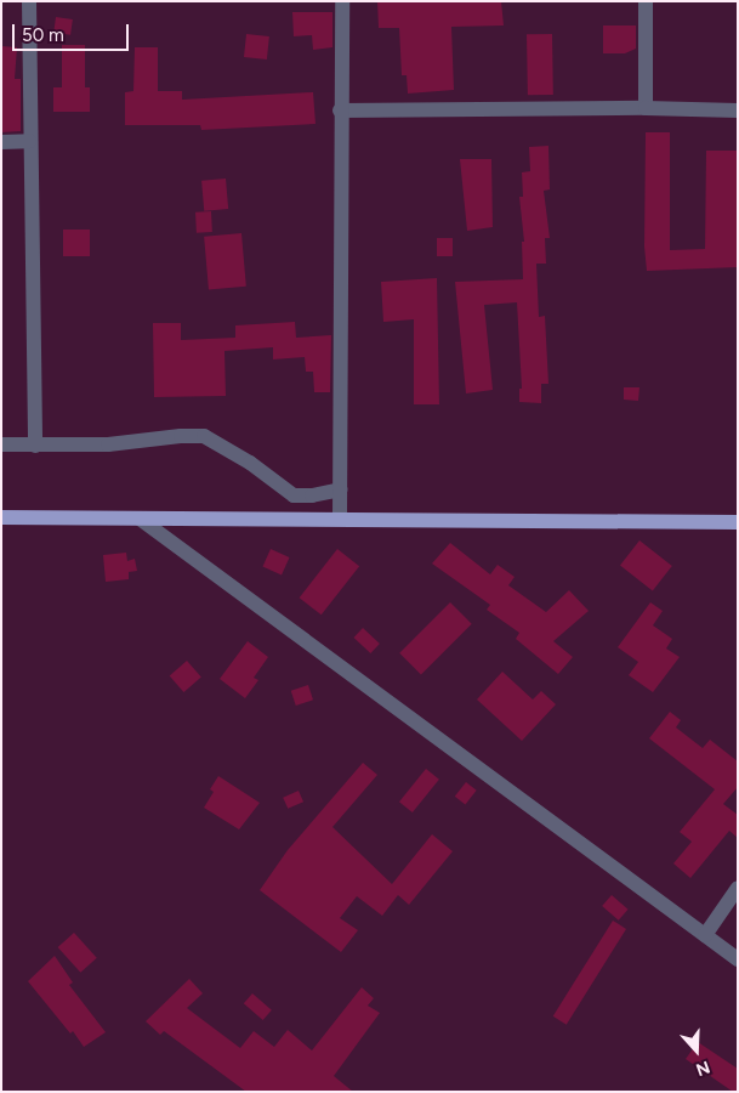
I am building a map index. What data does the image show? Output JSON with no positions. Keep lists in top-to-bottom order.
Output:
{
  "scale_bar": "50 m",
  "north": "bottom"
}
